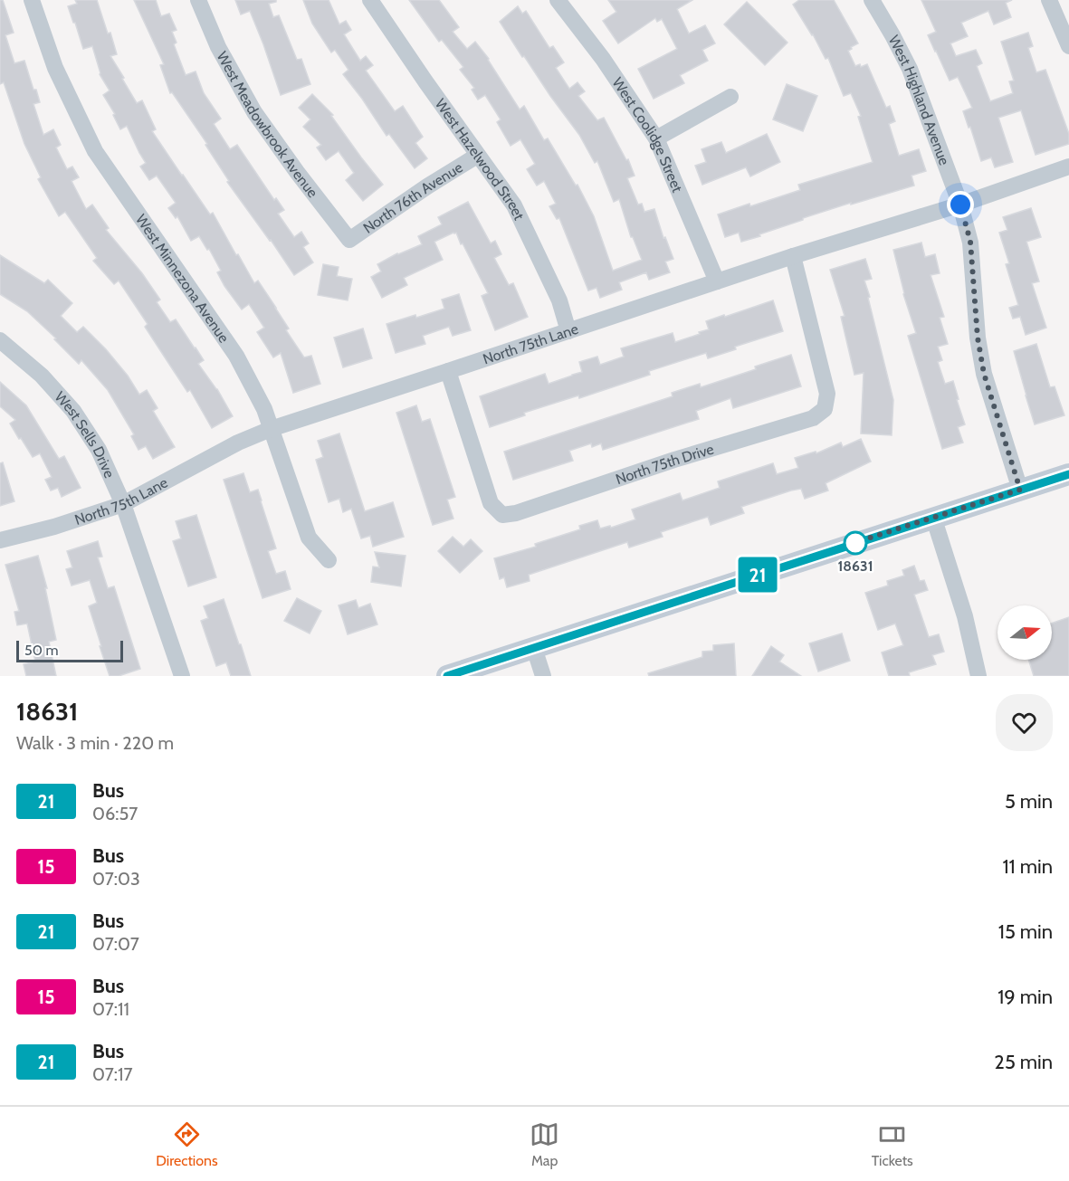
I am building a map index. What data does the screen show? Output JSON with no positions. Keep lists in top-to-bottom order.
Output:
{
  "streets": {
    "street": [
      "West Highland Avenue",
      "West Meadowbrook Avenue",
      "West Coolidge Street",
      "West Hazelwood Street",
      "North 76th Avenue",
      "West Minnezona Avenue",
      "North 75th Lane",
      "West Sells Drive",
      "North 75th Drive"
    ]
  },
  "crossings": [
    ["West Highland Avenue", "North 75th Lane"],
    ["West Meadowbrook Avenue", "North 76th Avenue"],
    ["West Coolidge Street", "North 75th Lane"],
    ["West Hazelwood Street", "North 76th Avenue"],
    ["West Hazelwood Street", "North 75th Lane"],
    ["West Minnezona Avenue", "North 75th Lane"],
    ["North 75th Lane", "West Sells Drive"],
    ["North 75th Lane", "North 75th Drive"]
  ],
  "places": ["18631"],
  "lines": ["bus line 21"],
  "scale_bar": "50 m",
  "north": "right",
  "page": {
    "on_map": "21",
    "scale": "50 m",
    "heading": ["18631", "Walk · 3 min · 220 m"],
    "list": [
      {
        "mark": "21",
        "name": "Bus",
        "note": "06:57",
        "value": "5 min"
      },
      {
        "mark": "15",
        "name": "Bus",
        "note": "07:03",
        "value": "11 min"
      },
      {
        "mark": "21",
        "name": "Bus",
        "note": "07:07",
        "value": "15 min"
      },
      {
        "mark": "15",
        "name": "Bus",
        "note": "07:11",
        "value": "19 min"
      },
      {
        "mark": "21",
        "name": "Bus",
        "note": "07:17",
        "value": "25 min"
      }
    ],
    "tabs": ["Directions", "Map", "Tickets"]
  }
}
